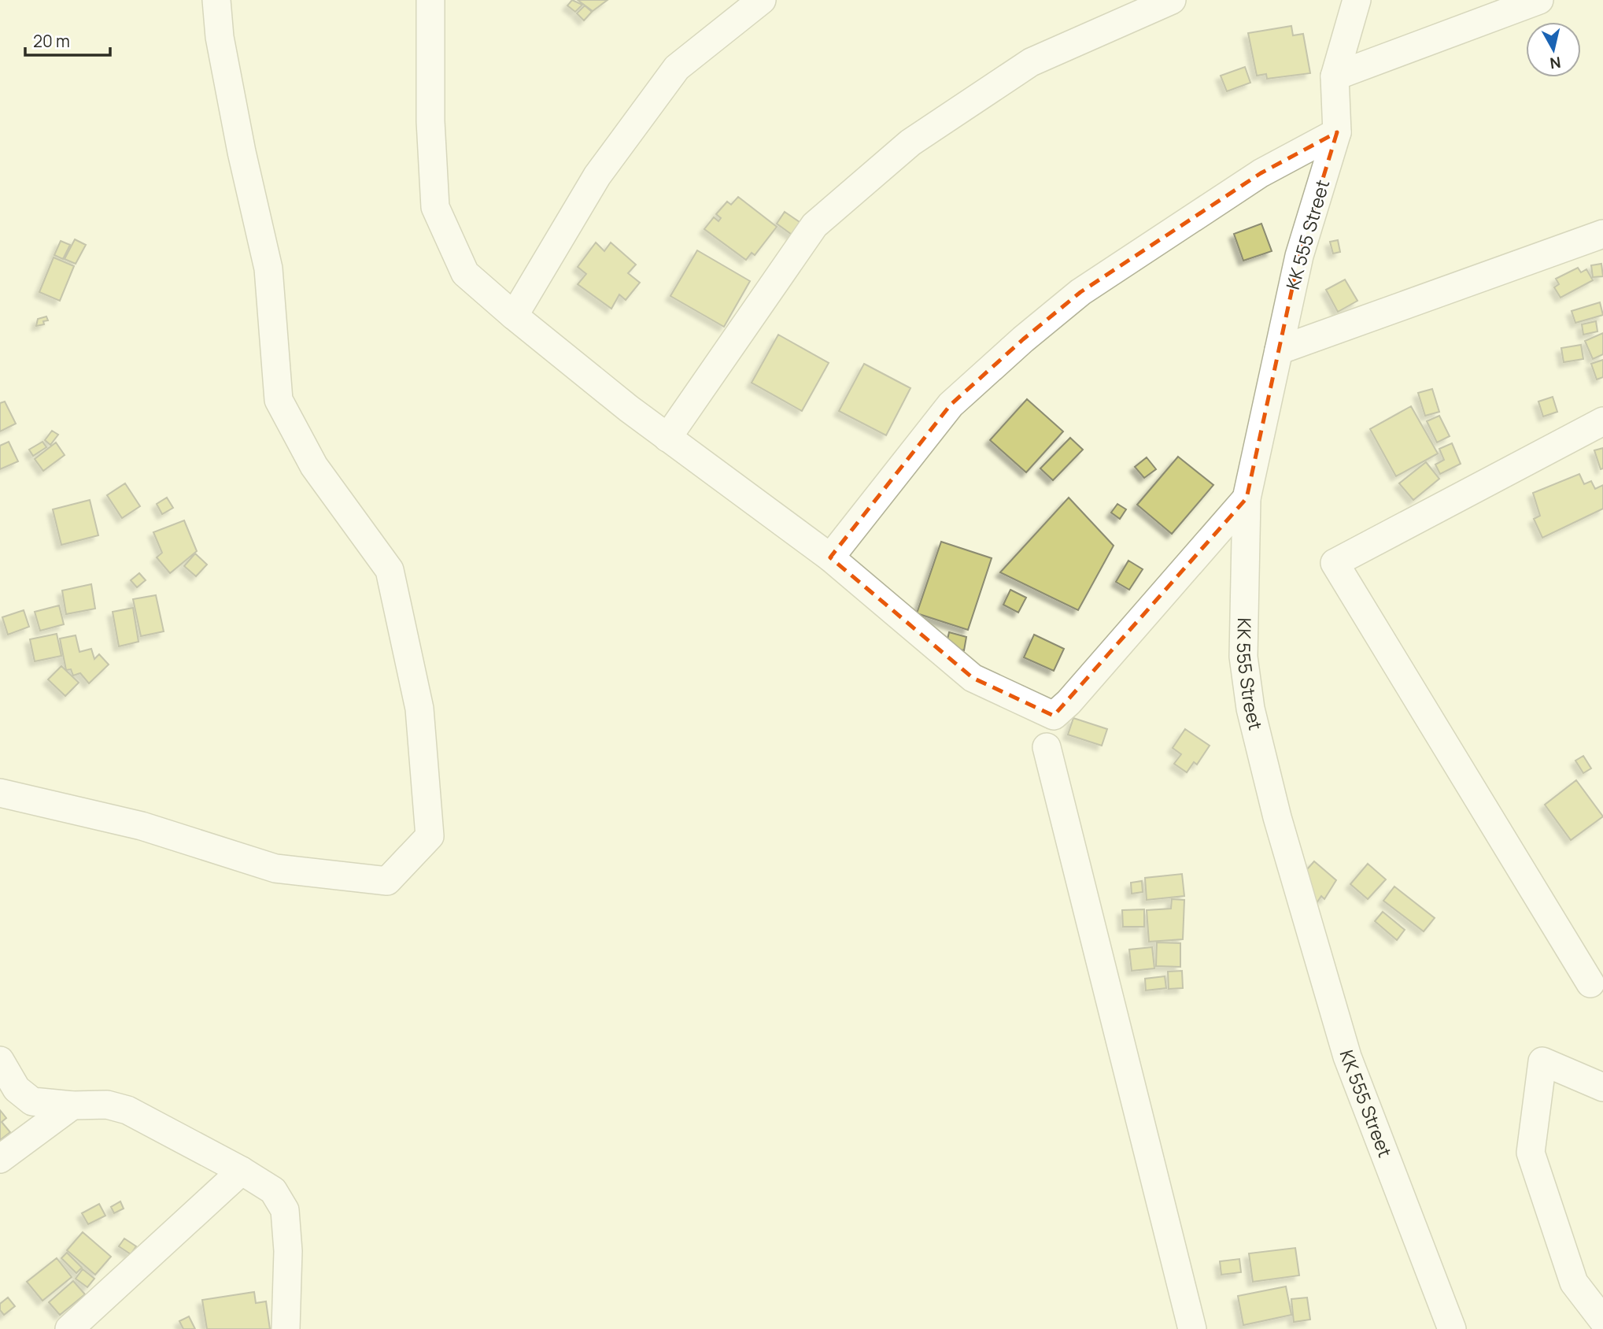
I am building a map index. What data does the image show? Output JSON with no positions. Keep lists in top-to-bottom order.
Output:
{
  "streets": {
    "street": ["KK 555 Street"]
  },
  "scale_bar": "20 m",
  "north": "bottom"
}
